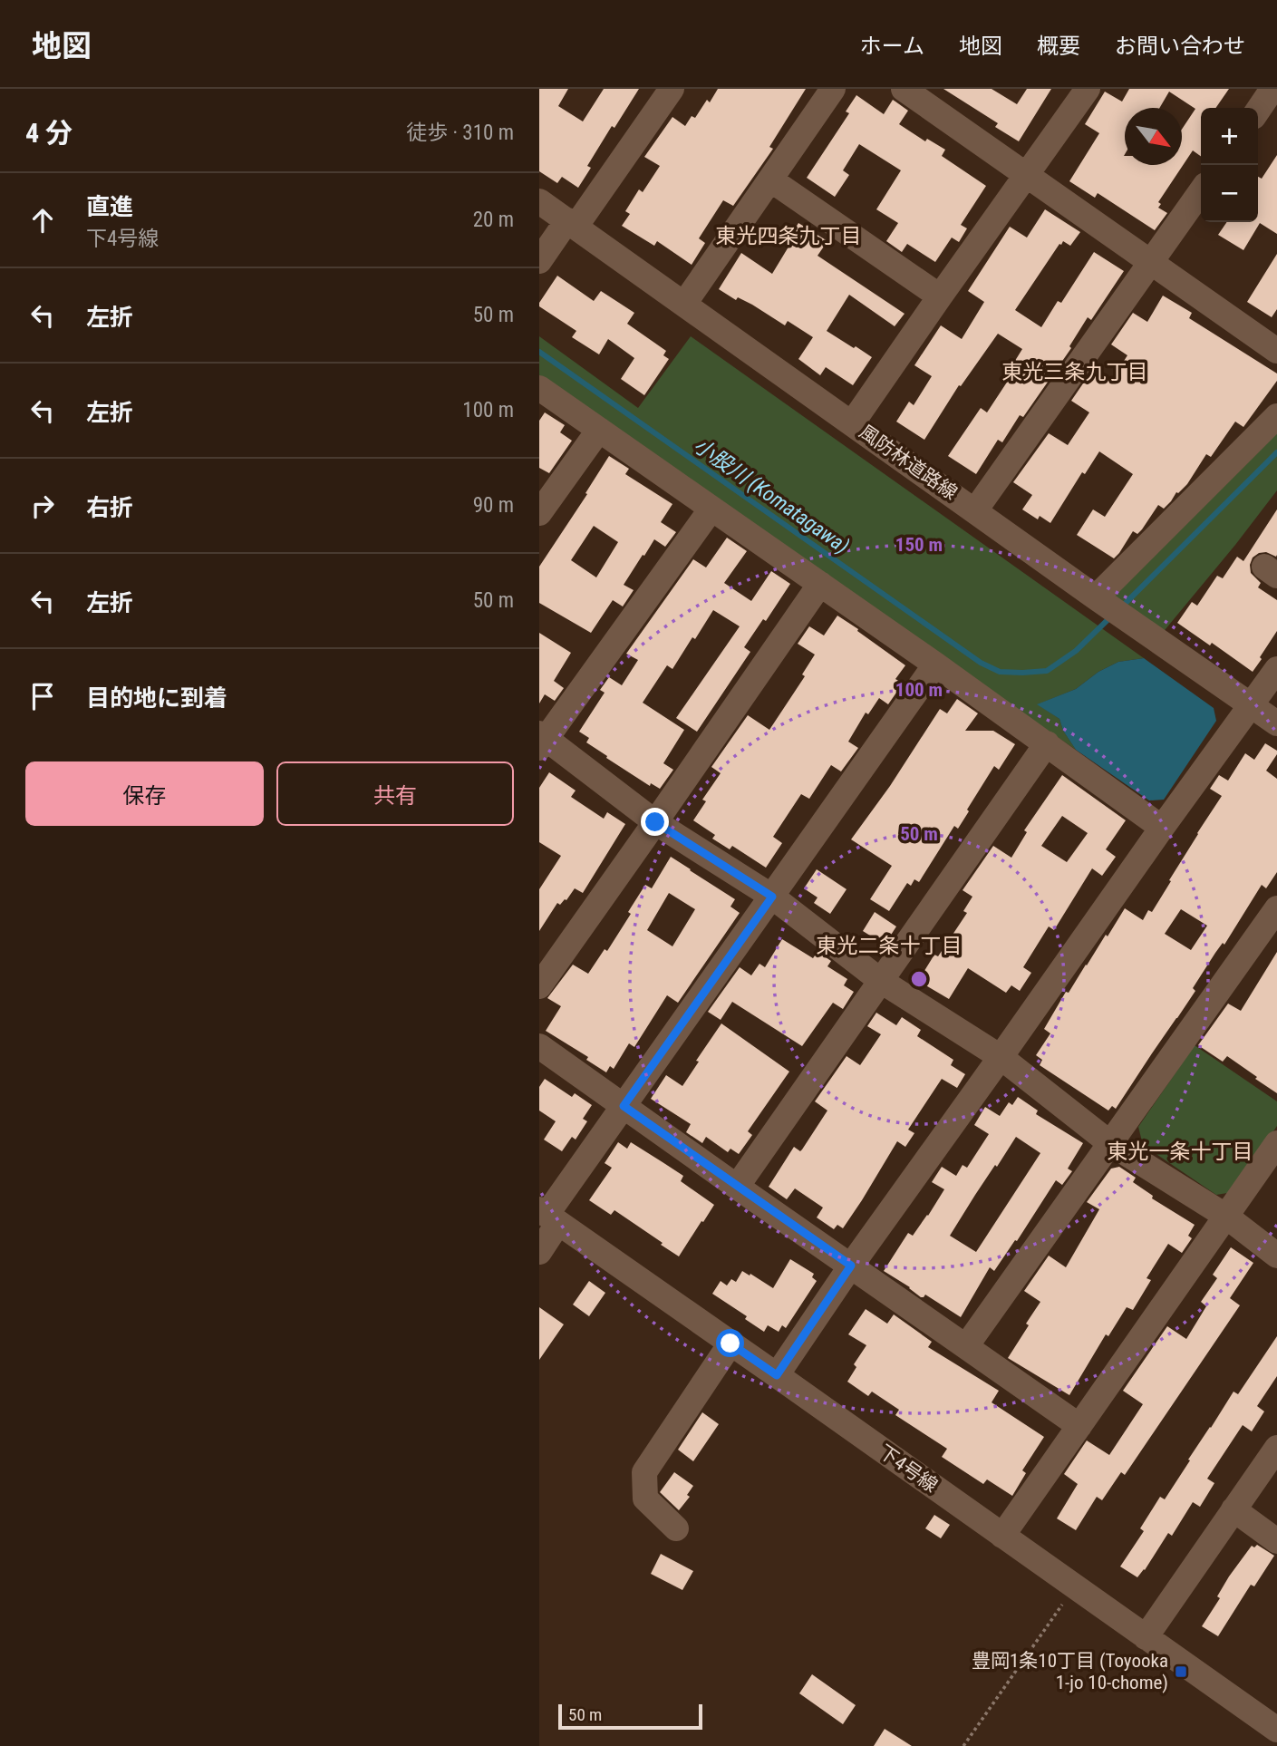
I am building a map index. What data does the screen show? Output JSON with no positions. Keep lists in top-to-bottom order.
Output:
{
  "streets": {
    "street": ["風防林道路線", "下4号線"]
  },
  "districts": [
    "東光四条九丁目",
    "東光三条九丁目",
    "東光二条十丁目",
    "東光一条十丁目"
  ],
  "water": ["小股川 (Komatagawa)"],
  "places": {
    "transit": ["豊岡1条10丁目 (Toyooka 1-jo 10-chome)"]
  },
  "scale_bar": "50 m",
  "north": "bottom right",
  "page": {
    "header": "地図",
    "nav": [
      "ホーム",
      "地図",
      "概要",
      "お問い合わせ"
    ],
    "heading": ["4 分", "徒歩 · 310 m"],
    "map_buttons": ["+", "−"],
    "list": [
      ["直進", "下4号線", "20 m"],
      ["左折", "50 m"],
      ["左折", "100 m"],
      ["右折", "90 m"],
      ["左折", "50 m"],
      "目的地に到着"
    ],
    "buttons": ["保存", "共有"],
    "scale": "50 m"
  },
  "rings": ["150 m", "100 m", "50 m"]
}
